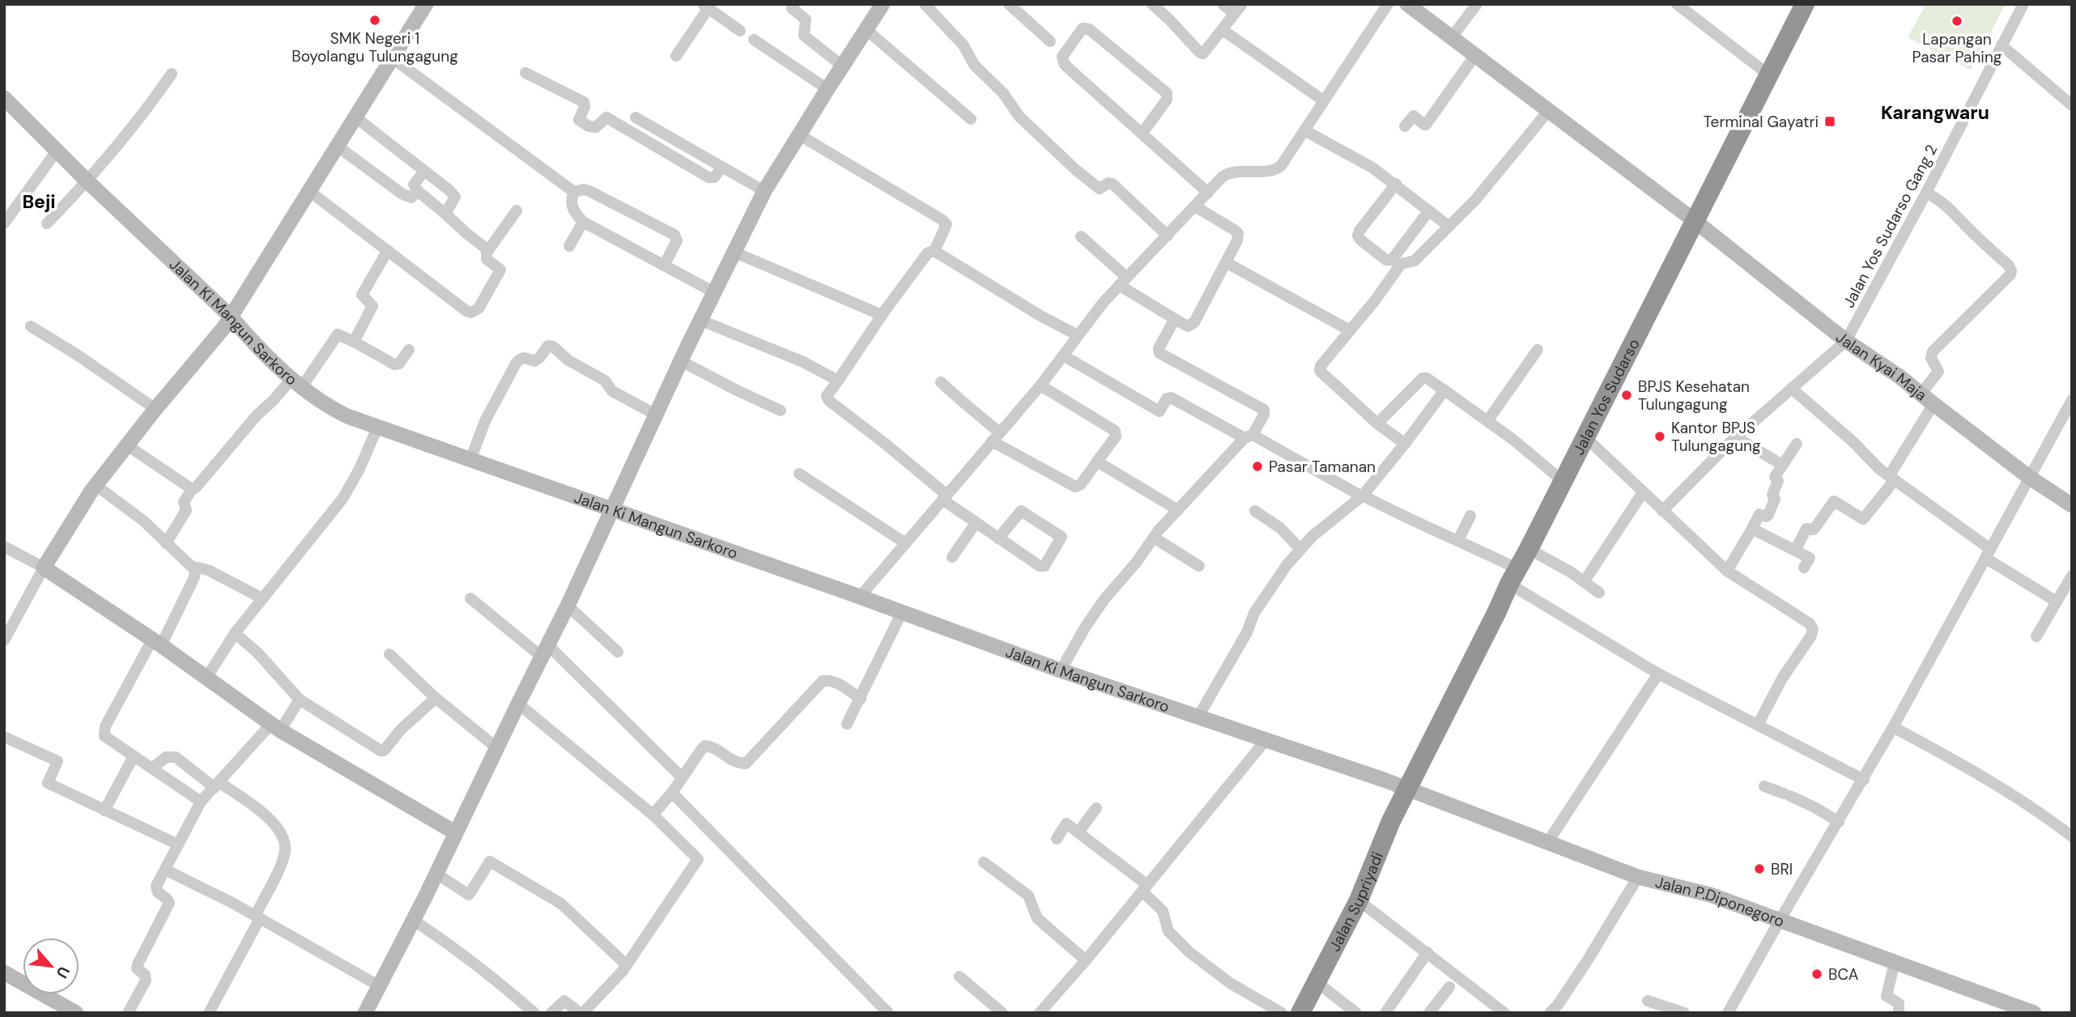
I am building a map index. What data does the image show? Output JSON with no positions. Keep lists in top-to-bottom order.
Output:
{
  "streets": {
    "highway": ["Jalan Yos Sudarso", "Jalan Supriyadi"],
    "street": [
      "Jalan Yos Sudarso Gang 2",
      "Jalan Ki Mangun Sarkoro",
      "Jalan Kyai Maja",
      "Jalan P.Diponegoro"
    ]
  },
  "crossings": [
    ["Jalan Yos Sudarso Gang 2", "Jalan Kyai Maja"],
    ["Jalan Ki Mangun Sarkoro", "Jalan Yos Sudarso"],
    ["Jalan Ki Mangun Sarkoro", "Jalan Supriyadi"],
    ["Jalan Ki Mangun Sarkoro", "Jalan P.Diponegoro"],
    ["Jalan Kyai Maja", "Jalan Yos Sudarso"],
    ["Jalan Yos Sudarso", "Jalan Supriyadi"],
    ["Jalan Yos Sudarso", "Jalan P.Diponegoro"],
    ["Jalan Supriyadi", "Jalan P.Diponegoro"]
  ],
  "districts": ["Karangwaru", "Beji"],
  "places": {
    "other": [
      "SMK Negeri 1 Boyolangu Tulungagung",
      "Lapangan Pasar Pahing",
      "BPJS Kesehatan Tulungagung",
      "Kantor BPJS Tulungagung",
      "Pasar Tamanan",
      "BRI",
      "BCA"
    ],
    "transit": ["Terminal Gayatri"]
  },
  "north": "bottom right"
}
